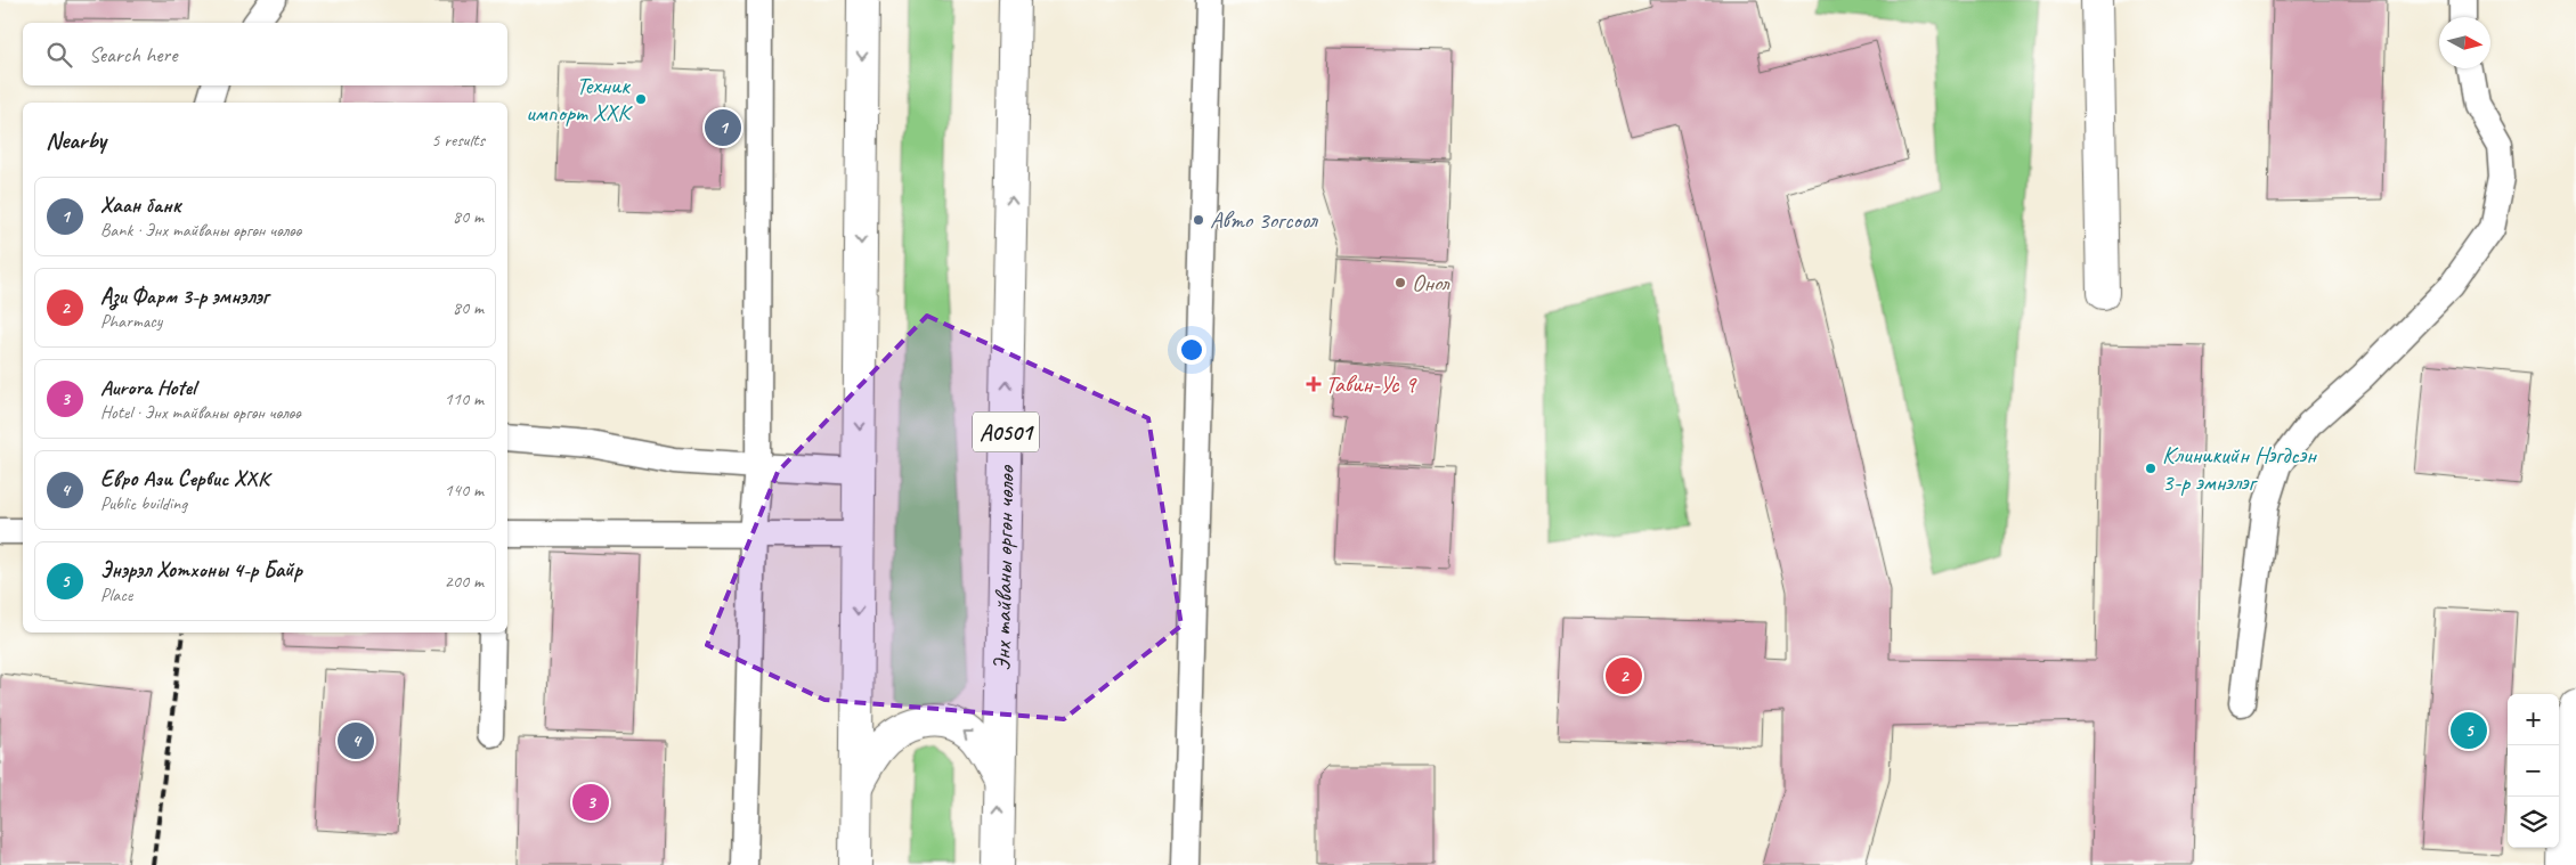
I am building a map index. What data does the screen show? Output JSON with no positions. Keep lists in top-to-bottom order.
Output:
{
  "streets": {
    "main road": ["A0501", "Энх тайваны өргөн чөлөө"]
  },
  "places": {
    "other": [
      "Техник импорт ХХК",
      "Авто 3огсоол",
      "Онол",
      "Клиникийн Нэгдсэн 3-р эмнэлэг"
    ],
    "health": ["Тавин-Ус 9"]
  },
  "north": "right",
  "page": {
    "search": "Search here",
    "heading": ["Nearby", "5 results"],
    "pins": [
      "1",
      "2",
      "5",
      "4",
      "3"
    ],
    "list": [
      {
        "mark": "1",
        "name": "Хаан банк",
        "note": "Bank · Энх тайваны өргөн чөлөө",
        "value": "80 m"
      },
      {
        "mark": "2",
        "name": "Ази Фарм 3-р эмнэлэг",
        "note": "Pharmacy",
        "value": "80 m"
      },
      {
        "mark": "3",
        "name": "Aurora Hotel",
        "note": "Hotel · Энх тайваны өргөн чөлөө",
        "value": "110 m"
      },
      {
        "mark": "4",
        "name": "Евро Ази Сервис ХХК",
        "note": "Public building",
        "value": "140 m"
      },
      {
        "mark": "5",
        "name": "Энэрэл Хотхоны 4-р Байр",
        "note": "Place",
        "value": "200 m"
      }
    ],
    "map_buttons": ["+", "−"]
  }
}
